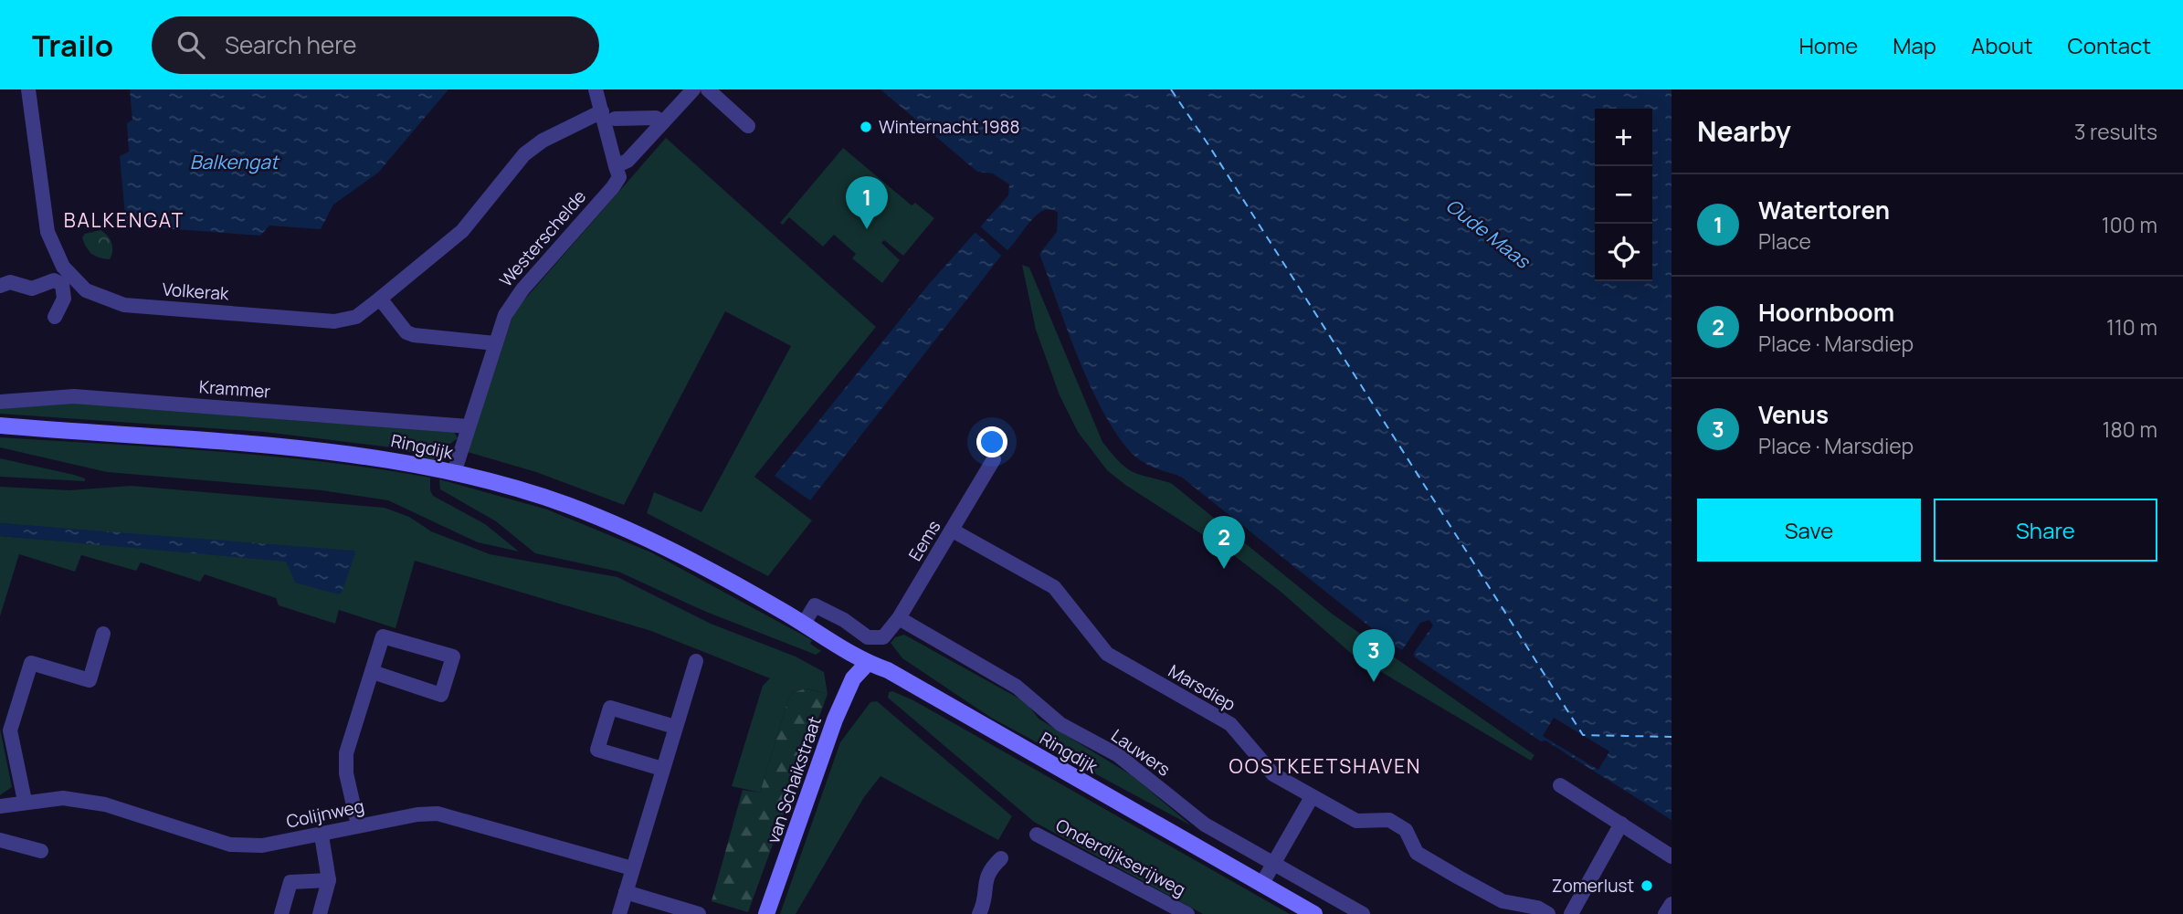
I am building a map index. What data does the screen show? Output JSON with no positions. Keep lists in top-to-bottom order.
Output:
{
  "streets": {
    "main road": ["Ringdijk", "van Schaikstraat"],
    "street": [
      "Westerschelde",
      "Volkerak",
      "Krammer",
      "Eems",
      "Marsdiep",
      "Lauwers",
      "Colijnweg",
      "Onderdijkserijweg"
    ]
  },
  "crossings": [
    ["Westerschelde", "Krammer"],
    ["Westerschelde", "Ringdijk"],
    ["Ringdijk", "Eems"],
    ["Ringdijk", "van Schaikstraat"],
    ["Eems", "Marsdiep"],
    ["Eems", "Lauwers"]
  ],
  "districts": ["BALKENGAT", "OOSTKEETSHAVEN"],
  "water": ["Balkengat", "Oude Maas"],
  "places": ["Winternacht 1988", "Zomerlust"],
  "page": {
    "header": "Trailo",
    "search": "Search here",
    "nav": [
      "Home",
      "Map",
      "About",
      "Contact"
    ],
    "heading": ["Nearby", "3 results"],
    "map_buttons": ["+", "−"],
    "list": [
      {
        "mark": "1",
        "name": "Watertoren",
        "note": "Place",
        "value": "100 m"
      },
      {
        "mark": "2",
        "name": "Hoornboom",
        "note": "Place · Marsdiep",
        "value": "110 m"
      },
      {
        "mark": "3",
        "name": "Venus",
        "note": "Place · Marsdiep",
        "value": "180 m"
      }
    ],
    "pins": ["1", "2", "3"],
    "buttons": ["Save", "Share"]
  }
}
